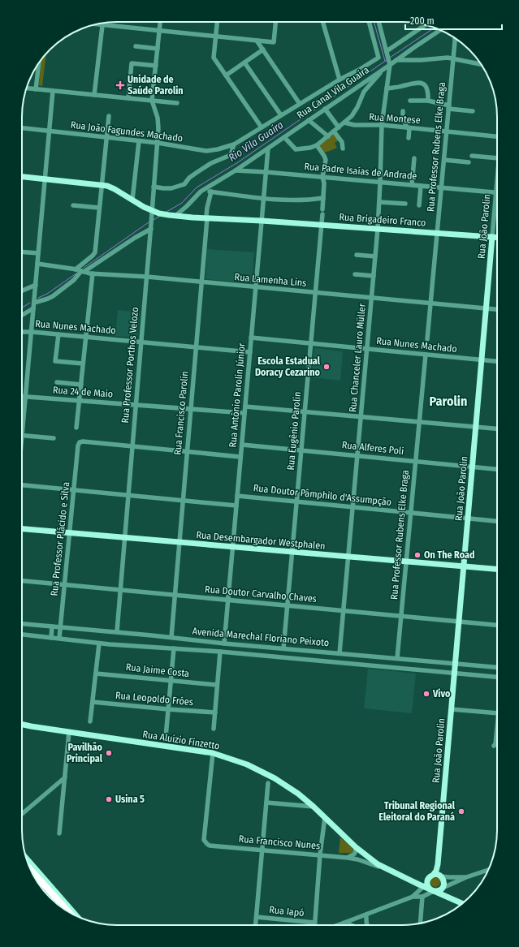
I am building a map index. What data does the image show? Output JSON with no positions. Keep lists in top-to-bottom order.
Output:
{
  "streets": {
    "main road": [
      "Rua Brigadeiro Franco",
      "Rua João Parolin",
      "Rua Desembargador Westphalen",
      "Rua Aluízio Finzetto",
      "Rua Francisco Nunes"
    ],
    "street": [
      "Rua Canal Vila Guaíra",
      "Rua Montese",
      "Rua João Fagundes Machado",
      "Rua Professor Rubens Elke Braga",
      "Rua Padre Isaías de Andrade",
      "Rua Lamenha Lins",
      "Rua Nunes Machado",
      "Rua Chanceler Lauro Müller",
      "Rua Professor Porthos Velozo",
      "Rua 24 de Maio",
      "Rua Antônio Parolin Júnior",
      "Rua Francisco Parolin",
      "Rua Eugênio Parolin",
      "Rua Alferes Poli",
      "Rua Doutor Pâmphilo d'Assumpção",
      "Rua Professor Plácido e Silva",
      "Rua Doutor Carvalho Chaves",
      "Avenida Marechal Floriano Peixoto",
      "Rua Jaime Costa",
      "Rua Leopoldo Fróes",
      "Rua Iapó"
    ]
  },
  "crossings": [
    ["Rua Canal Vila Guaíra", "Rua João Fagundes Machado"],
    ["Rua Canal Vila Guaíra", "Rua Padre Isaías de Andrade"],
    ["Rua Canal Vila Guaíra", "Rua Brigadeiro Franco"],
    ["Rua Canal Vila Guaíra", "Rua Chanceler Lauro Müller"],
    ["Rua Canal Vila Guaíra", "Rua Professor Porthos Velozo"],
    ["Rua Canal Vila Guaíra", "Rua Antônio Parolin Júnior"],
    ["Rua Montese", "Rua Professor Rubens Elke Braga"],
    ["Rua Montese", "Rua Chanceler Lauro Müller"],
    ["Rua João Fagundes Machado", "Rua Professor Porthos Velozo"],
    ["Rua Professor Rubens Elke Braga", "Rua Padre Isaías de Andrade"],
    ["Rua Professor Rubens Elke Braga", "Rua Brigadeiro Franco"],
    ["Rua Professor Rubens Elke Braga", "Rua Lamenha Lins"],
    ["Rua Professor Rubens Elke Braga", "Rua Nunes Machado"],
    ["Rua Professor Rubens Elke Braga", "Rua Alferes Poli"],
    ["Rua Professor Rubens Elke Braga", "Rua Doutor Pâmphilo d'Assumpção"],
    ["Rua Professor Rubens Elke Braga", "Rua Desembargador Westphalen"],
    ["Rua Professor Rubens Elke Braga", "Rua Doutor Carvalho Chaves"],
    ["Rua Professor Rubens Elke Braga", "Avenida Marechal Floriano Peixoto"],
    ["Rua Padre Isaías de Andrade", "Rua João Parolin"],
    ["Rua Padre Isaías de Andrade", "Rua Chanceler Lauro Müller"],
    ["Rua Padre Isaías de Andrade", "Rua Antônio Parolin Júnior"],
    ["Rua Padre Isaías de Andrade", "Rua Eugênio Parolin"],
    ["Rua Brigadeiro Franco", "Rua João Parolin"],
    ["Rua Brigadeiro Franco", "Rua Chanceler Lauro Müller"],
    ["Rua Brigadeiro Franco", "Rua Professor Porthos Velozo"],
    ["Rua Brigadeiro Franco", "Rua Antônio Parolin Júnior"],
    ["Rua Brigadeiro Franco", "Rua Francisco Parolin"],
    ["Rua Brigadeiro Franco", "Rua Eugênio Parolin"],
    ["Rua João Parolin", "Rua Lamenha Lins"],
    ["Rua João Parolin", "Rua Nunes Machado"],
    ["Rua João Parolin", "Rua Alferes Poli"],
    ["Rua João Parolin", "Rua Doutor Pâmphilo d'Assumpção"],
    ["Rua João Parolin", "Rua Desembargador Westphalen"],
    ["Rua João Parolin", "Rua Doutor Carvalho Chaves"],
    ["Rua João Parolin", "Avenida Marechal Floriano Peixoto"],
    ["Rua João Parolin", "Rua Francisco Nunes"],
    ["Rua Lamenha Lins", "Rua Chanceler Lauro Müller"],
    ["Rua Lamenha Lins", "Rua Professor Porthos Velozo"],
    ["Rua Lamenha Lins", "Rua Antônio Parolin Júnior"],
    ["Rua Lamenha Lins", "Rua Francisco Parolin"],
    ["Rua Lamenha Lins", "Rua Eugênio Parolin"],
    ["Rua Nunes Machado", "Rua Chanceler Lauro Müller"],
    ["Rua Nunes Machado", "Rua Professor Porthos Velozo"],
    ["Rua Nunes Machado", "Rua Antônio Parolin Júnior"],
    ["Rua Nunes Machado", "Rua Francisco Parolin"],
    ["Rua Nunes Machado", "Rua Eugênio Parolin"],
    ["Rua Chanceler Lauro Müller", "Rua Alferes Poli"],
    ["Rua Chanceler Lauro Müller", "Rua Doutor Pâmphilo d'Assumpção"],
    ["Rua Chanceler Lauro Müller", "Rua Desembargador Westphalen"],
    ["Rua Chanceler Lauro Müller", "Rua Doutor Carvalho Chaves"],
    ["Rua Chanceler Lauro Müller", "Avenida Marechal Floriano Peixoto"],
    ["Rua Professor Porthos Velozo", "Rua 24 de Maio"],
    ["Rua Professor Porthos Velozo", "Rua Professor Plácido e Silva"],
    ["Rua Professor Porthos Velozo", "Rua Desembargador Westphalen"],
    ["Rua Professor Porthos Velozo", "Rua Doutor Carvalho Chaves"],
    ["Rua Professor Porthos Velozo", "Avenida Marechal Floriano Peixoto"],
    ["Rua 24 de Maio", "Rua Antônio Parolin Júnior"],
    ["Rua 24 de Maio", "Rua Francisco Parolin"],
    ["Rua Antônio Parolin Júnior", "Rua Alferes Poli"],
    ["Rua Antônio Parolin Júnior", "Rua Doutor Pâmphilo d'Assumpção"],
    ["Rua Antônio Parolin Júnior", "Rua Desembargador Westphalen"],
    ["Rua Antônio Parolin Júnior", "Rua Doutor Carvalho Chaves"],
    ["Rua Antônio Parolin Júnior", "Avenida Marechal Floriano Peixoto"],
    ["Rua Francisco Parolin", "Rua Desembargador Westphalen"],
    ["Rua Francisco Parolin", "Rua Doutor Carvalho Chaves"],
    ["Rua Francisco Parolin", "Avenida Marechal Floriano Peixoto"],
    ["Rua Eugênio Parolin", "Rua Alferes Poli"],
    ["Rua Eugênio Parolin", "Rua Doutor Pâmphilo d'Assumpção"],
    ["Rua Eugênio Parolin", "Rua Desembargador Westphalen"],
    ["Rua Eugênio Parolin", "Rua Doutor Carvalho Chaves"],
    ["Rua Eugênio Parolin", "Avenida Marechal Floriano Peixoto"],
    ["Rua Professor Plácido e Silva", "Rua Desembargador Westphalen"],
    ["Rua Professor Plácido e Silva", "Rua Doutor Carvalho Chaves"],
    ["Rua Professor Plácido e Silva", "Avenida Marechal Floriano Peixoto"],
    ["Rua Aluízio Finzetto", "Rua Francisco Nunes"]
  ],
  "districts": ["Parolin"],
  "water": ["Rio Vila Guaíra"],
  "places": {
    "health": ["Unidade de Saúde Parolin"],
    "other": [
      "Escola Estadual Doracy Cezarino",
      "On The Road",
      "Vivo",
      "Pavilhão Principal",
      "Usina 5",
      "Tribunal Regional Eleitoral do Paraná"
    ]
  },
  "scale_bar": "200 m"
}
